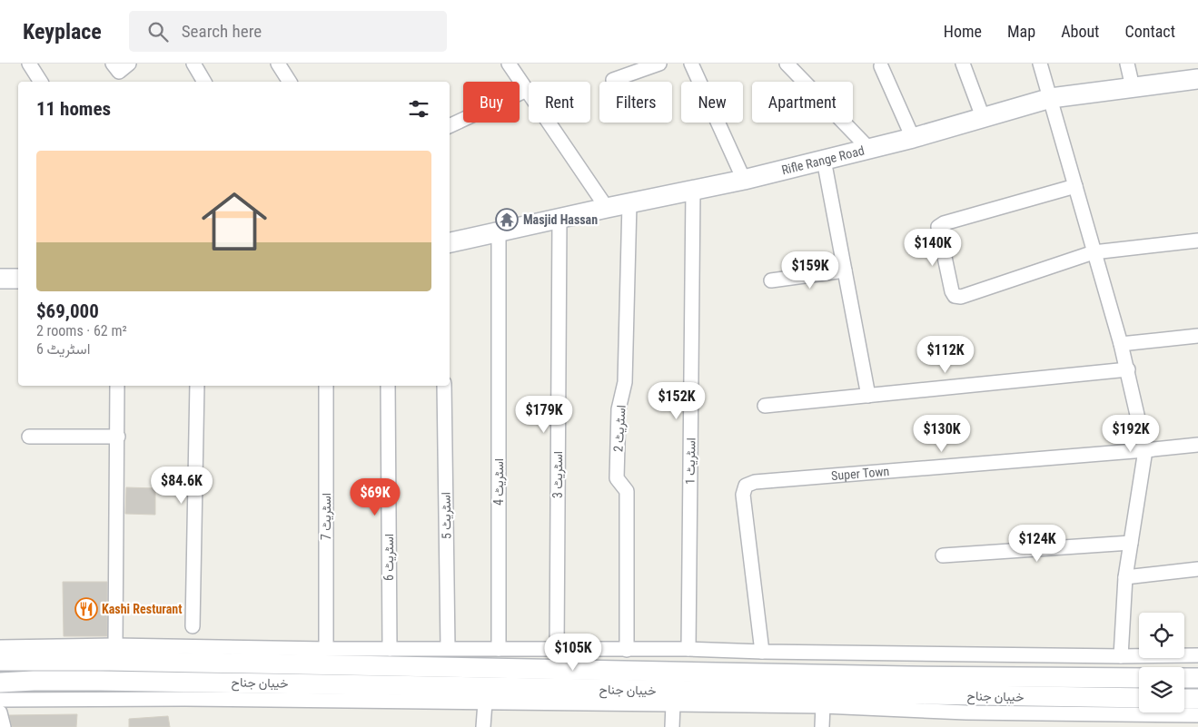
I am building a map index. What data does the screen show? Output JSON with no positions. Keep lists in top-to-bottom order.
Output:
{
  "streets": {
    "main road": ["Rifle Range Road", "خیبان جناح"],
    "street": [
      "اسٹریٹ 2",
      "اسٹریٹ 1",
      "Super Town",
      "اسٹریٹ 3",
      "اسٹریٹ 4",
      "اسٹریٹ 5",
      "اسٹریٹ 7",
      "اسٹریٹ 6"
    ]
  },
  "crossings": [
    ["Rifle Range Road", "اسٹریٹ 2"],
    ["Rifle Range Road", "اسٹریٹ 1"],
    ["Rifle Range Road", "اسٹریٹ 3"],
    ["Rifle Range Road", "اسٹریٹ 4"]
  ],
  "places": {
    "temple": ["Masjid Hassan"],
    "restaurant": ["Kashi Resturant"]
  },
  "page": {
    "header": "Keyplace",
    "search": "Search here",
    "nav": [
      "Home",
      "Map",
      "About",
      "Contact"
    ],
    "chip": [
      "Buy",
      "Rent",
      "Filters",
      "New",
      "Apartment"
    ],
    "heading": "11 homes",
    "list": [
      {
        "name": "$69,000",
        "note": "2 rooms · 62 m² · اسٹریٹ 6"
      }
    ],
    "price": [
      "$140K",
      "$159K",
      "$112K",
      "$152K",
      "$179K",
      "$130K",
      "$192K",
      "$84.6K",
      "$69K",
      "$124K",
      "$105K"
    ]
  }
}
